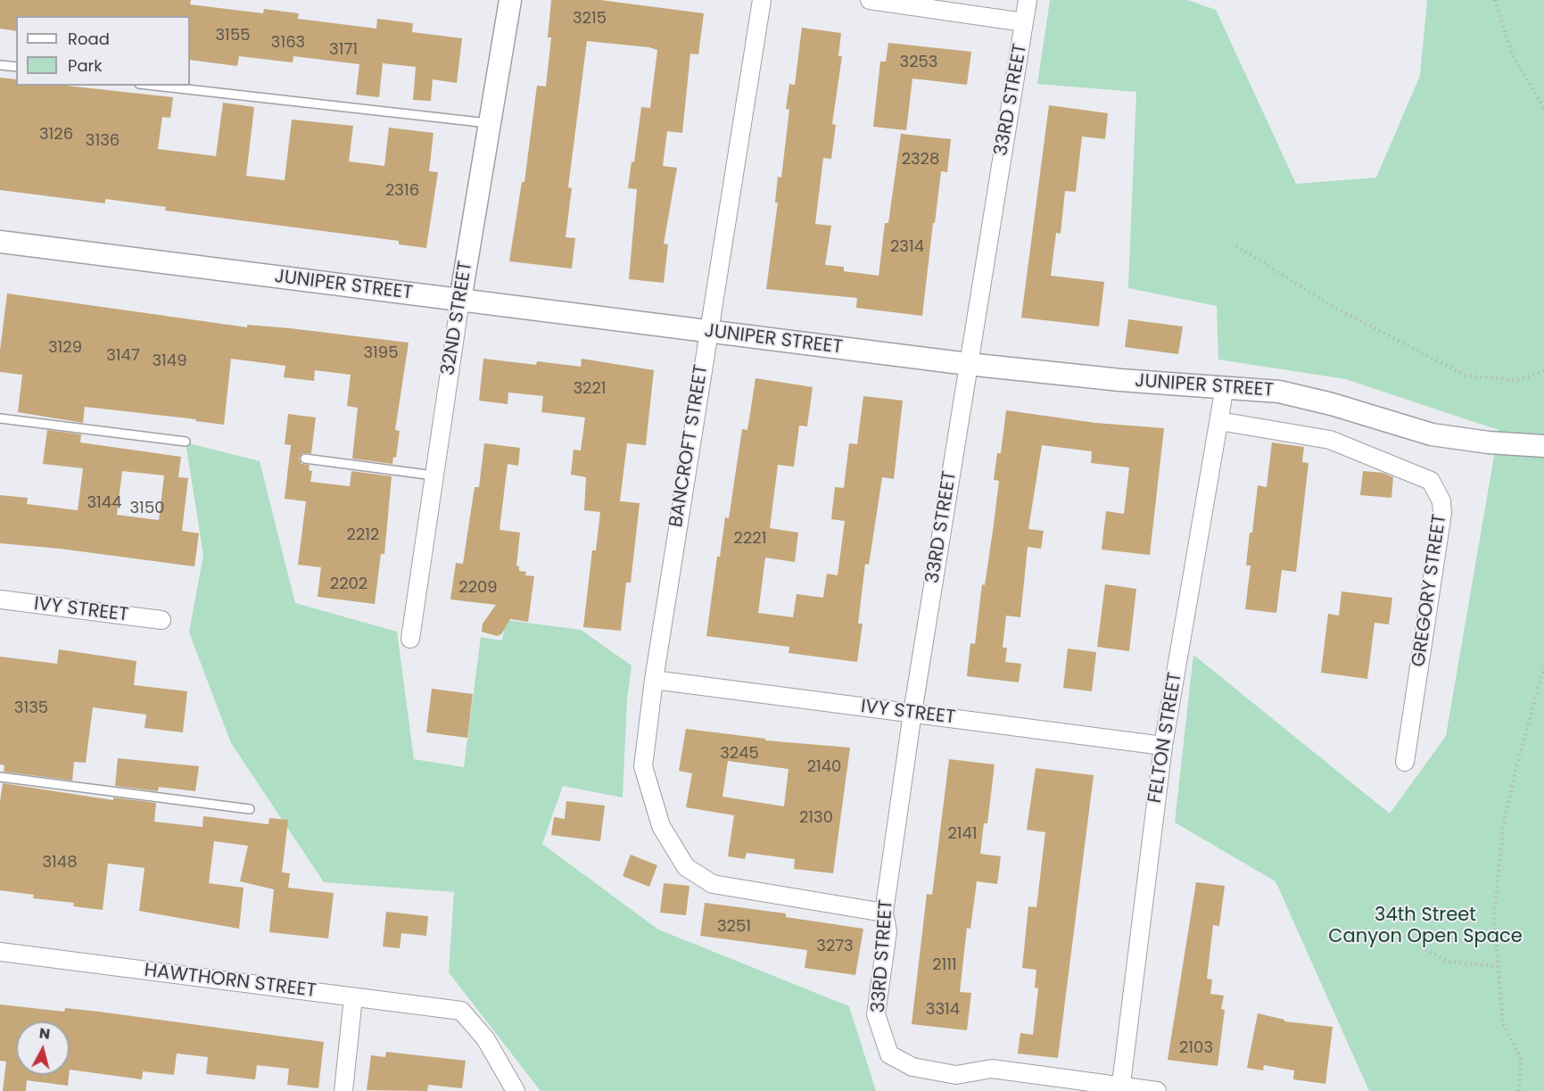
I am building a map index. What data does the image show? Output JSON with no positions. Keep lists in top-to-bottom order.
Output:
{
  "streets": {
    "street": [
      "33RD STREET",
      "JUNIPER STREET",
      "32ND STREET",
      "BANCROFT STREET",
      "GREGORY STREET",
      "IVY STREET",
      "FELTON STREET",
      "HAWTHORN STREET"
    ]
  },
  "crossings": [
    ["33RD STREET", "JUNIPER STREET"],
    ["33RD STREET", "BANCROFT STREET"],
    ["33RD STREET", "IVY STREET"],
    ["33RD STREET", "FELTON STREET"],
    ["JUNIPER STREET", "32ND STREET"],
    ["JUNIPER STREET", "BANCROFT STREET"],
    ["JUNIPER STREET", "FELTON STREET"],
    ["BANCROFT STREET", "IVY STREET"],
    ["GREGORY STREET", "FELTON STREET"],
    ["IVY STREET", "FELTON STREET"]
  ],
  "parks": ["34th Street Canyon Open Space"],
  "house_numbers": [
    "3215",
    "3155",
    "3163",
    "3171",
    "3253",
    "3126",
    "3136",
    "2328",
    "2316",
    "2314",
    "3129",
    "3195",
    "3147",
    "3149",
    "3221",
    "3144",
    "3150",
    "2212",
    "2221",
    "2202",
    "2209",
    "3135",
    "3245",
    "2140",
    "2130",
    "2141",
    "3148",
    "3251",
    "3273",
    "2111",
    "3314",
    "2103"
  ],
  "legend": ["Road", "Park"],
  "north": "top"
}
